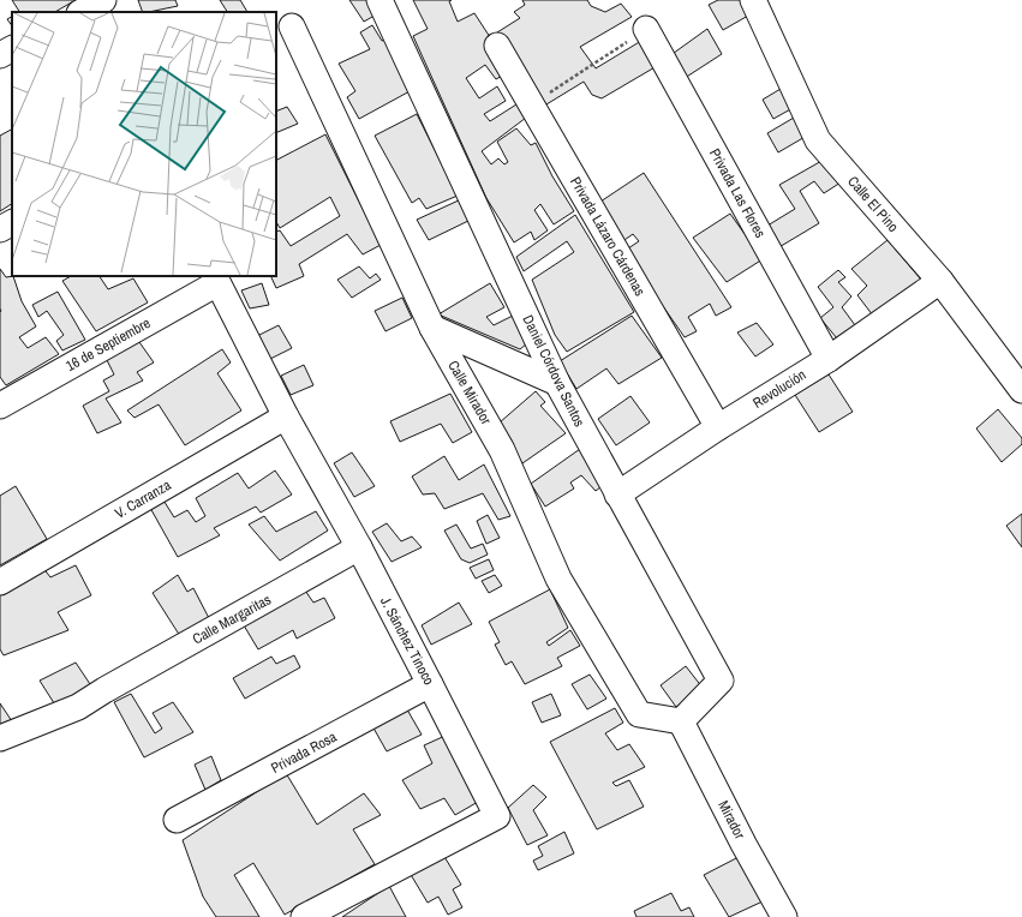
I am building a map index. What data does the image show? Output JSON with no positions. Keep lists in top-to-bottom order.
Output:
{
  "streets": {
    "street": [
      "Privada Las Flores",
      "Calle El Pino",
      "Privada Lázaro Cárdenas",
      "16 de Septiembre",
      "Daniel Córdova Santos",
      "Revolución",
      "Calle Mirador",
      "V. Carranza",
      "Calle Margaritas",
      "J. Sánchez Tinoco",
      "Privada Rosa",
      "Mirador"
    ]
  },
  "crossings": [
    ["Privada Las Flores", "Revolución"],
    ["Calle El Pino", "Revolución"],
    ["Privada Lázaro Cárdenas", "Revolución"],
    ["16 de Septiembre", "J. Sánchez Tinoco"],
    ["Daniel Córdova Santos", "Revolución"],
    ["Daniel Córdova Santos", "Calle Mirador"],
    ["Daniel Córdova Santos", "Mirador"],
    ["Calle Mirador", "Mirador"],
    ["V. Carranza", "J. Sánchez Tinoco"],
    ["Calle Margaritas", "J. Sánchez Tinoco"],
    ["J. Sánchez Tinoco", "Privada Rosa"]
  ]
}
